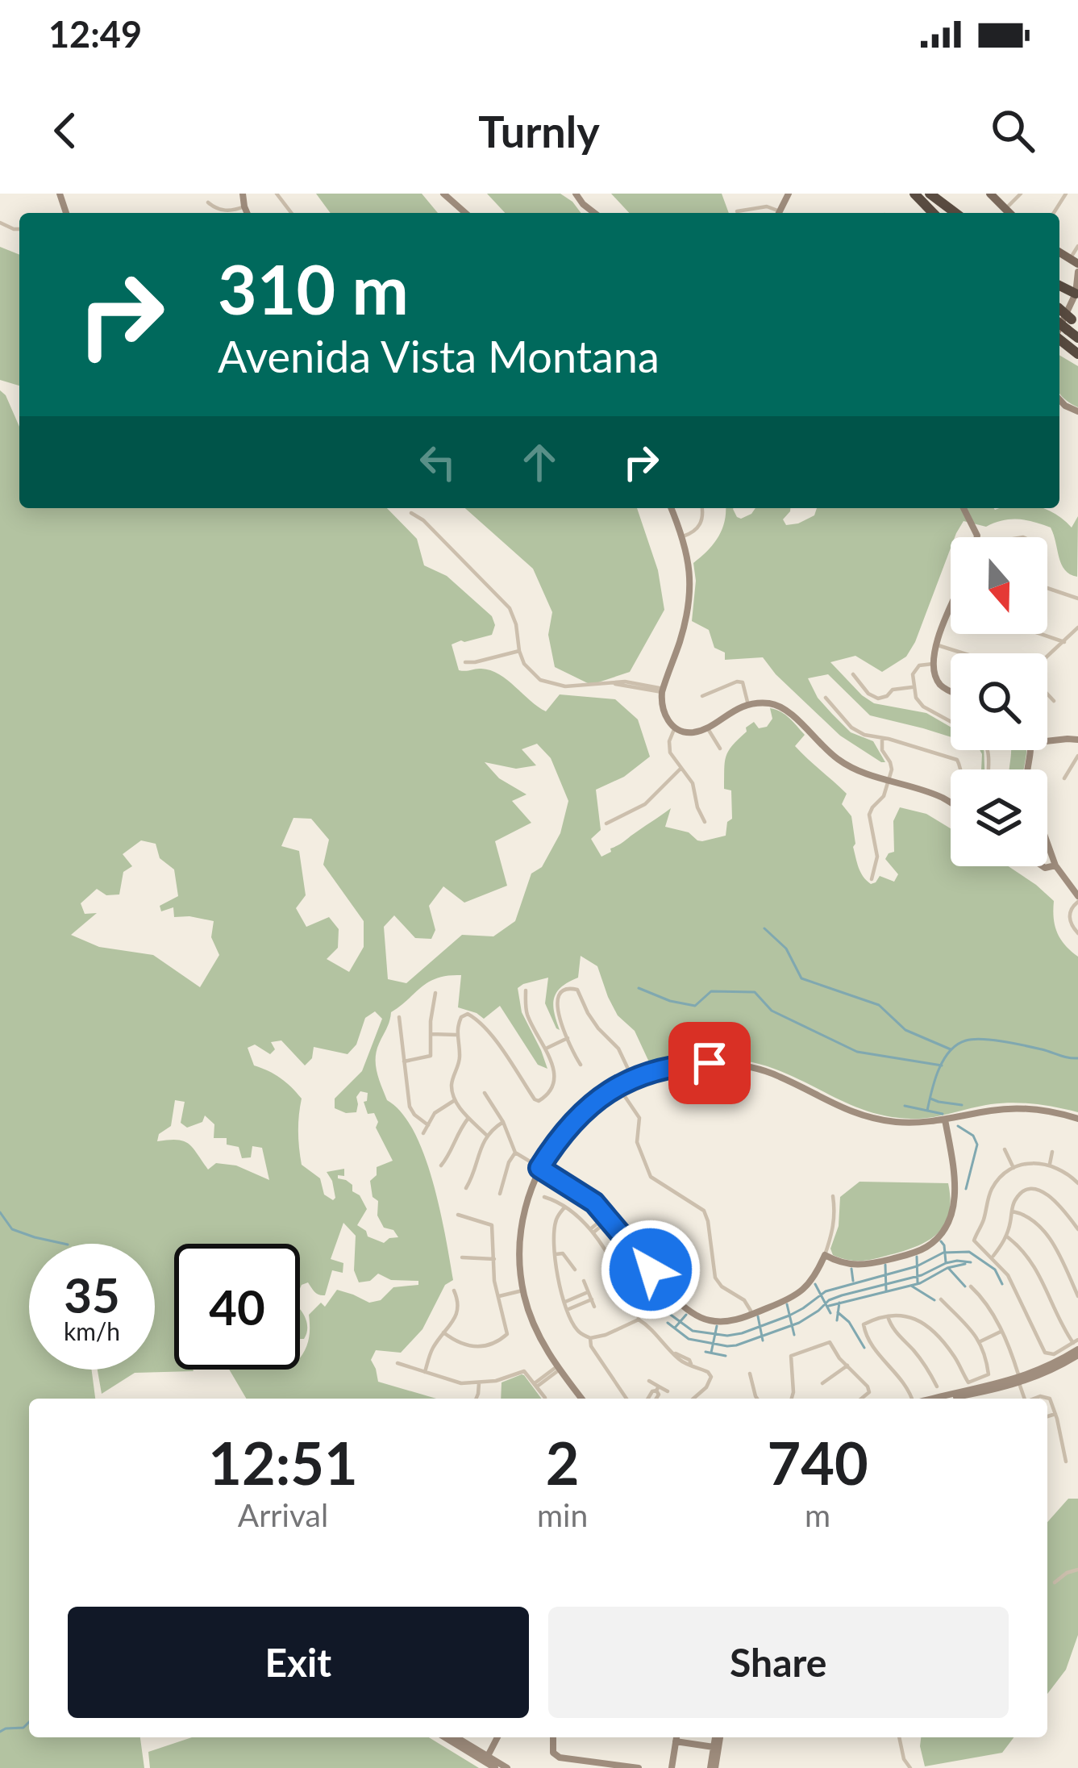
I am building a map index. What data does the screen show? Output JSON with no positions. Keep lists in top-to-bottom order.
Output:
{
  "north": "bottom",
  "page": {
    "status": "12:49",
    "header": "Turnly",
    "turn": ["310 m", "Avenida Vista Montana"],
    "speed": "35 km/h",
    "limit": "40",
    "eta": [
      "12:51",
      "Arrival",
      "2",
      "min",
      "740",
      "m"
    ],
    "buttons": ["Exit", "Share"]
  }
}
